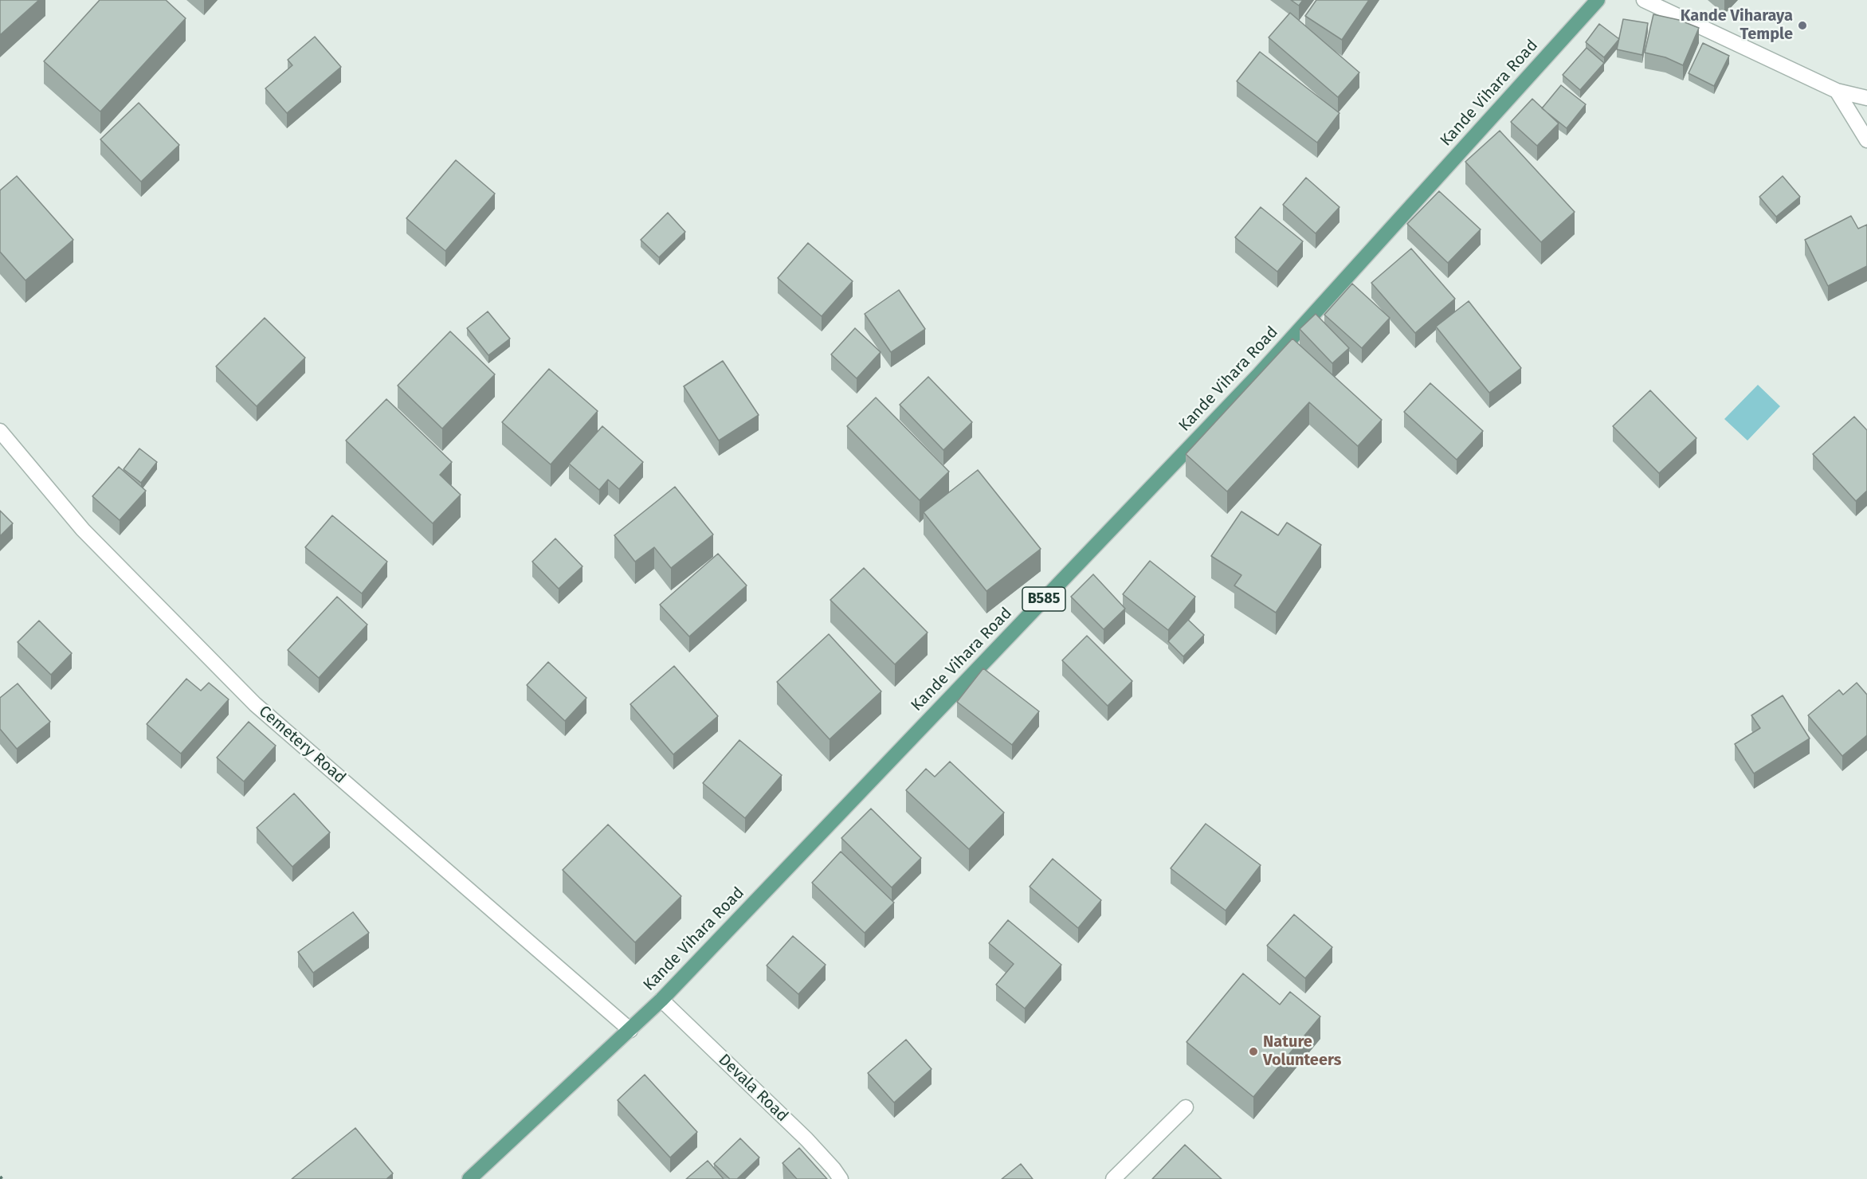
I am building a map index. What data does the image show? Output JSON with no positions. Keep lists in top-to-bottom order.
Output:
{
  "streets": {
    "main road": ["Kande Vihara Road", "B585"],
    "street": ["Cemetery Road", "Devala Road"]
  },
  "crossings": [
    ["Kande Vihara Road", "Cemetery Road"],
    ["Kande Vihara Road", "Devala Road"]
  ],
  "places": ["Kande Viharaya Temple", "Nature Volunteers"]
}
